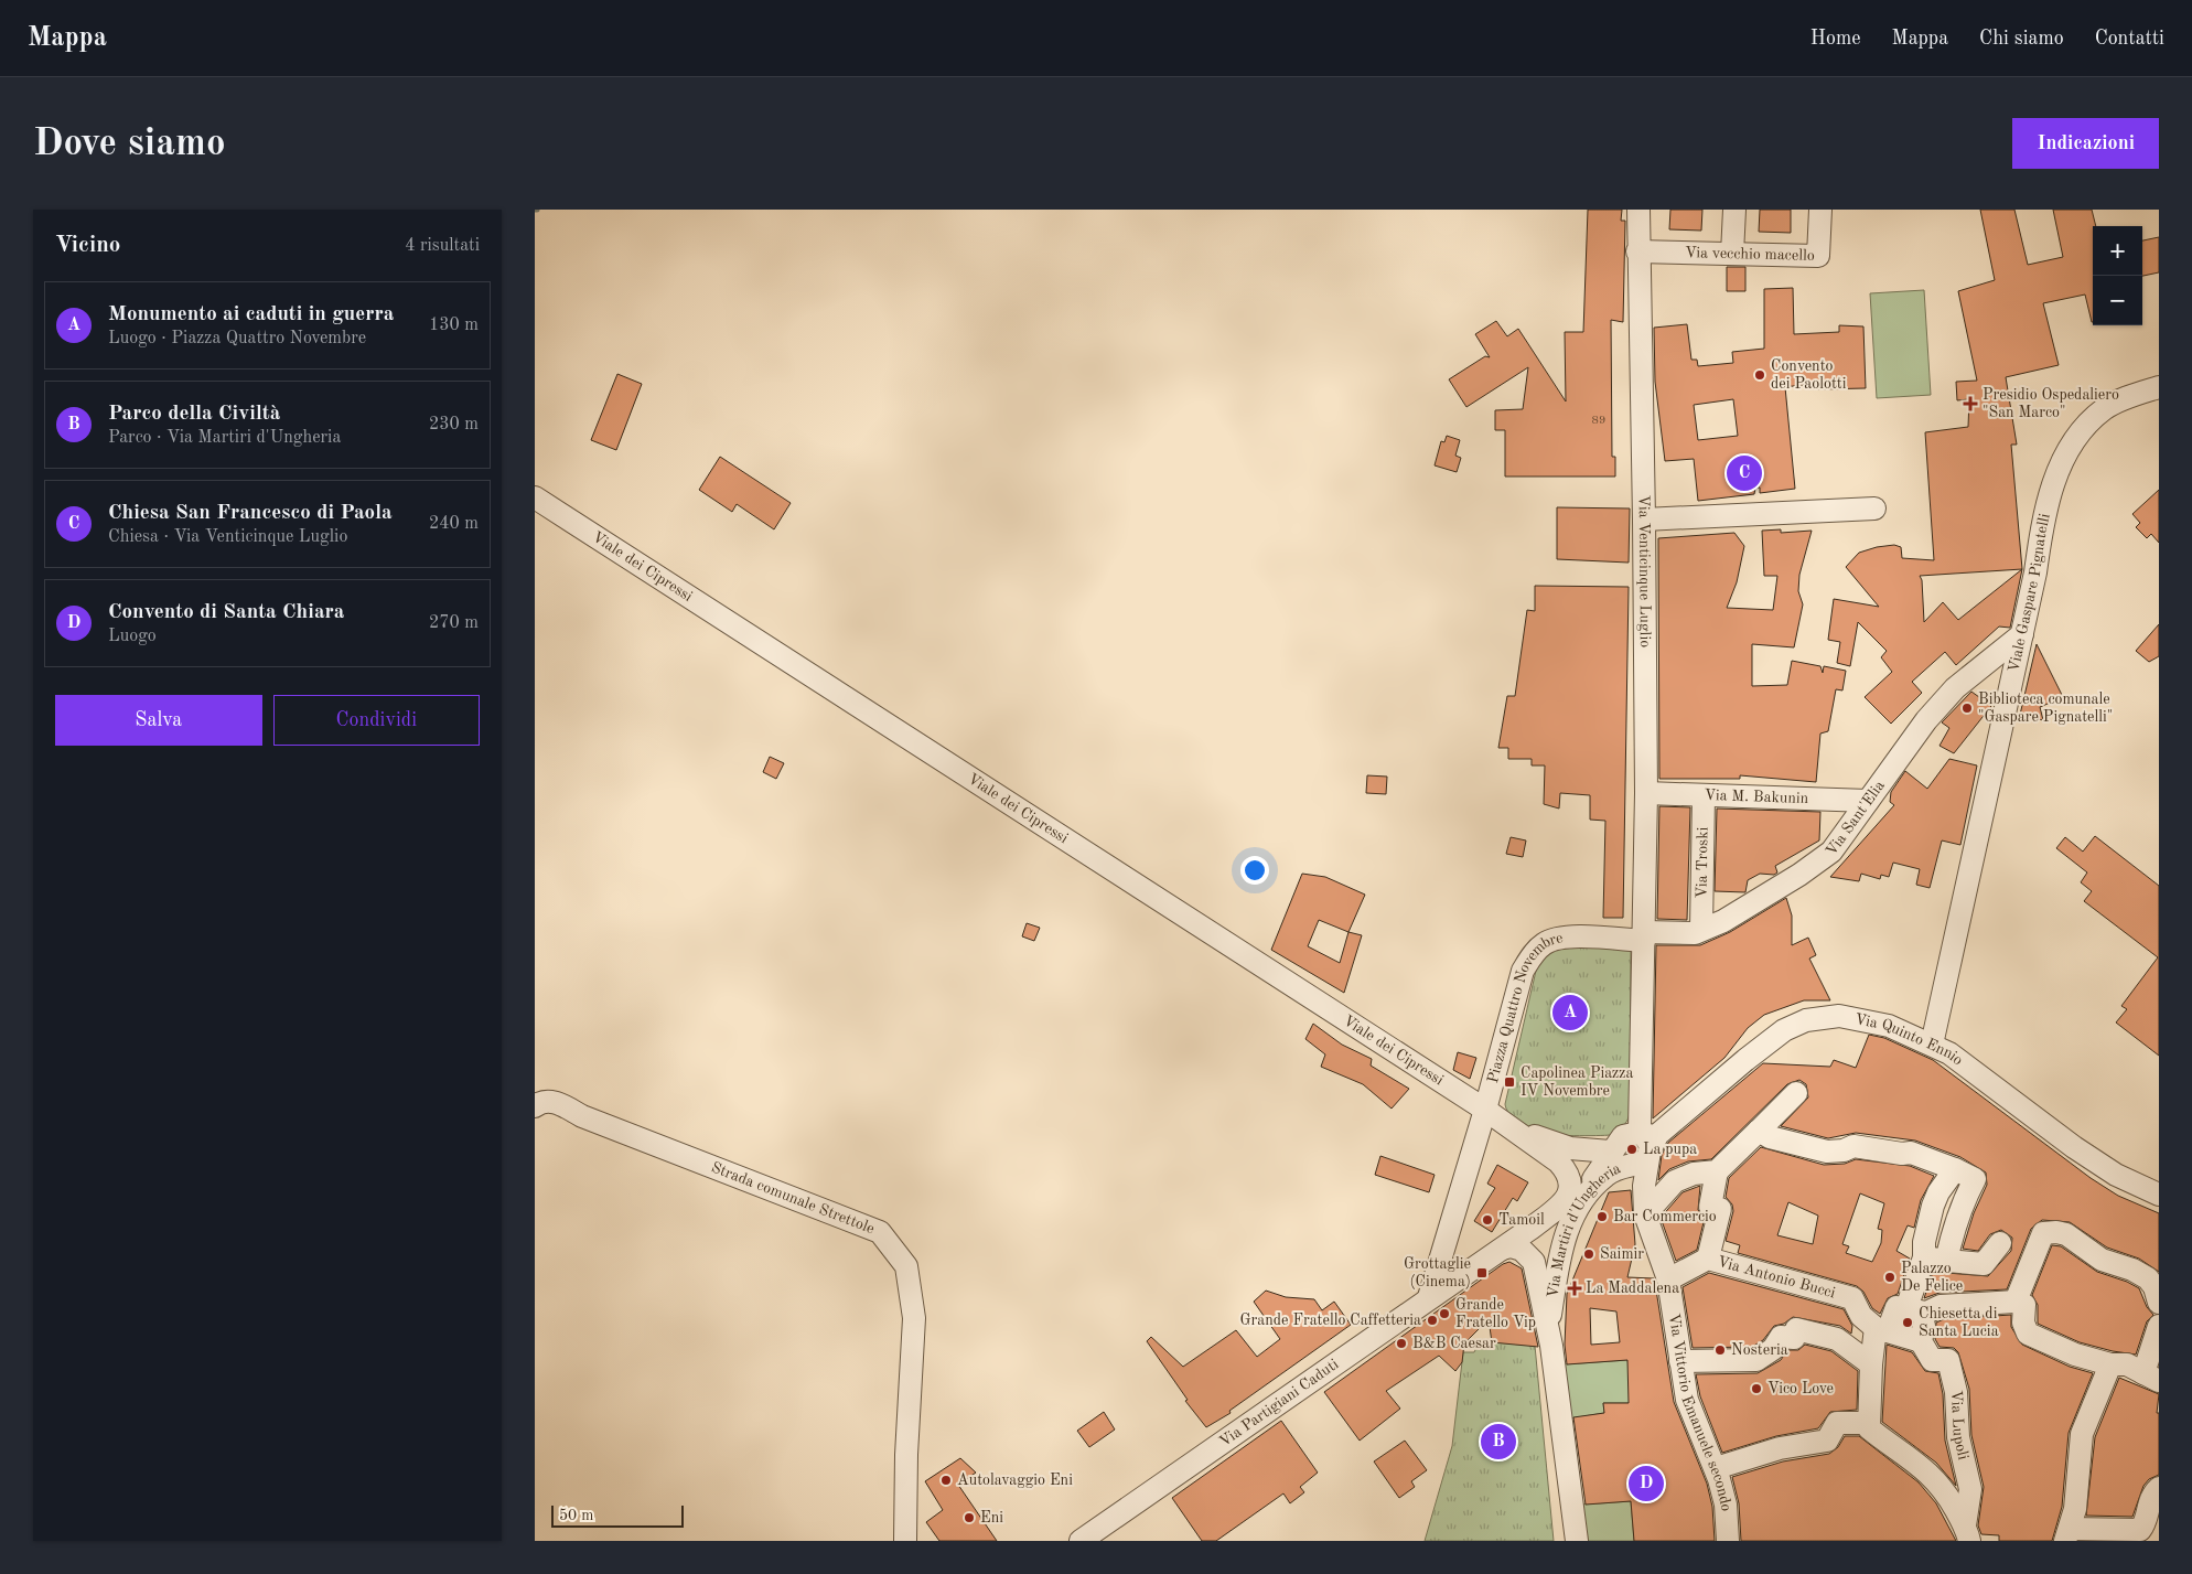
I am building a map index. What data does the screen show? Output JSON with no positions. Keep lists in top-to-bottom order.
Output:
{
  "streets": {
    "street": [
      "Via vecchio macello",
      "Viale dei Cipressi",
      "Via Venticinque Luglio",
      "Viale Gaspare Pignatelli",
      "Via M. Bakunin",
      "Via Sant'Elia",
      "Via Troski",
      "Piazza Quattro Novembre",
      "Via Quinto Ennio",
      "Strada comunale Strettole",
      "Via Martiri d'Ungheria",
      "Via Antonio Bucci",
      "Via Partigiani Caduti",
      "Via Vittorio Emanuele secondo",
      "Via Lupoli"
    ]
  },
  "crossings": [
    ["Via vecchio macello", "Via Venticinque Luglio"],
    ["Viale dei Cipressi", "Piazza Quattro Novembre"],
    ["Via Venticinque Luglio", "Via M. Bakunin"],
    ["Via Venticinque Luglio", "Via Sant'Elia"],
    ["Via Venticinque Luglio", "Piazza Quattro Novembre"],
    ["Viale Gaspare Pignatelli", "Via Sant'Elia"],
    ["Viale Gaspare Pignatelli", "Via Quinto Ennio"],
    ["Via M. Bakunin", "Via Sant'Elia"],
    ["Via M. Bakunin", "Via Troski"],
    ["Via Sant'Elia", "Via Troski"],
    ["Via Sant'Elia", "Piazza Quattro Novembre"],
    ["Piazza Quattro Novembre", "Via Partigiani Caduti"],
    ["Via Quinto Ennio", "Via Martiri d'Ungheria"],
    ["Via Quinto Ennio", "Via Vittorio Emanuele secondo"],
    ["Via Martiri d'Ungheria", "Via Vittorio Emanuele secondo"],
    ["Via Antonio Bucci", "Via Vittorio Emanuele secondo"]
  ],
  "places": {
    "other": [
      "Convento dei Paolotti",
      "Biblioteca comunale \"Gaspare Pignatelli\"",
      "La pupa",
      "Bar Commercio",
      "Tamoil",
      "Saimir",
      "Palazzo De Felice",
      "Grande Fratello Vip",
      "Grande Fratello Caffetteria",
      "Chiesetta di Santa Lucia",
      "B&B Caesar",
      "Nosteria",
      "Vico Love",
      "Autolavaggio Eni",
      "Eni"
    ],
    "health": ["Presidio Ospedaliero \"San Marco\"", "La Maddalena"],
    "transit": ["Capolinea Piazza IV Novembre", "Grottaglie (Cinema)"]
  },
  "house_numbers": ["89"],
  "scale_bar": "50 m",
  "page": {
    "header": "Mappa",
    "nav": [
      "Home",
      "Mappa",
      "Chi siamo",
      "Contatti"
    ],
    "buttons": [
      "Indicazioni",
      ["Salva", "Condividi"]
    ],
    "title": "Dove siamo",
    "heading": ["Vicino", "4 risultati"],
    "map_buttons": ["+", "−"],
    "list": [
      {
        "mark": "A",
        "name": "Monumento ai caduti in guerra",
        "note": "Luogo · Piazza Quattro Novembre",
        "value": "130 m"
      },
      {
        "mark": "B",
        "name": "Parco della Civiltà",
        "note": "Parco · Via Martiri d'Ungheria",
        "value": "230 m"
      },
      {
        "mark": "C",
        "name": "Chiesa San Francesco di Paola",
        "note": "Chiesa · Via Venticinque Luglio",
        "value": "240 m"
      },
      {
        "mark": "D",
        "name": "Convento di Santa Chiara",
        "note": "Luogo",
        "value": "270 m"
      }
    ],
    "pins": [
      "C",
      "A",
      "B",
      "D"
    ],
    "scale": "50 m"
  }
}
